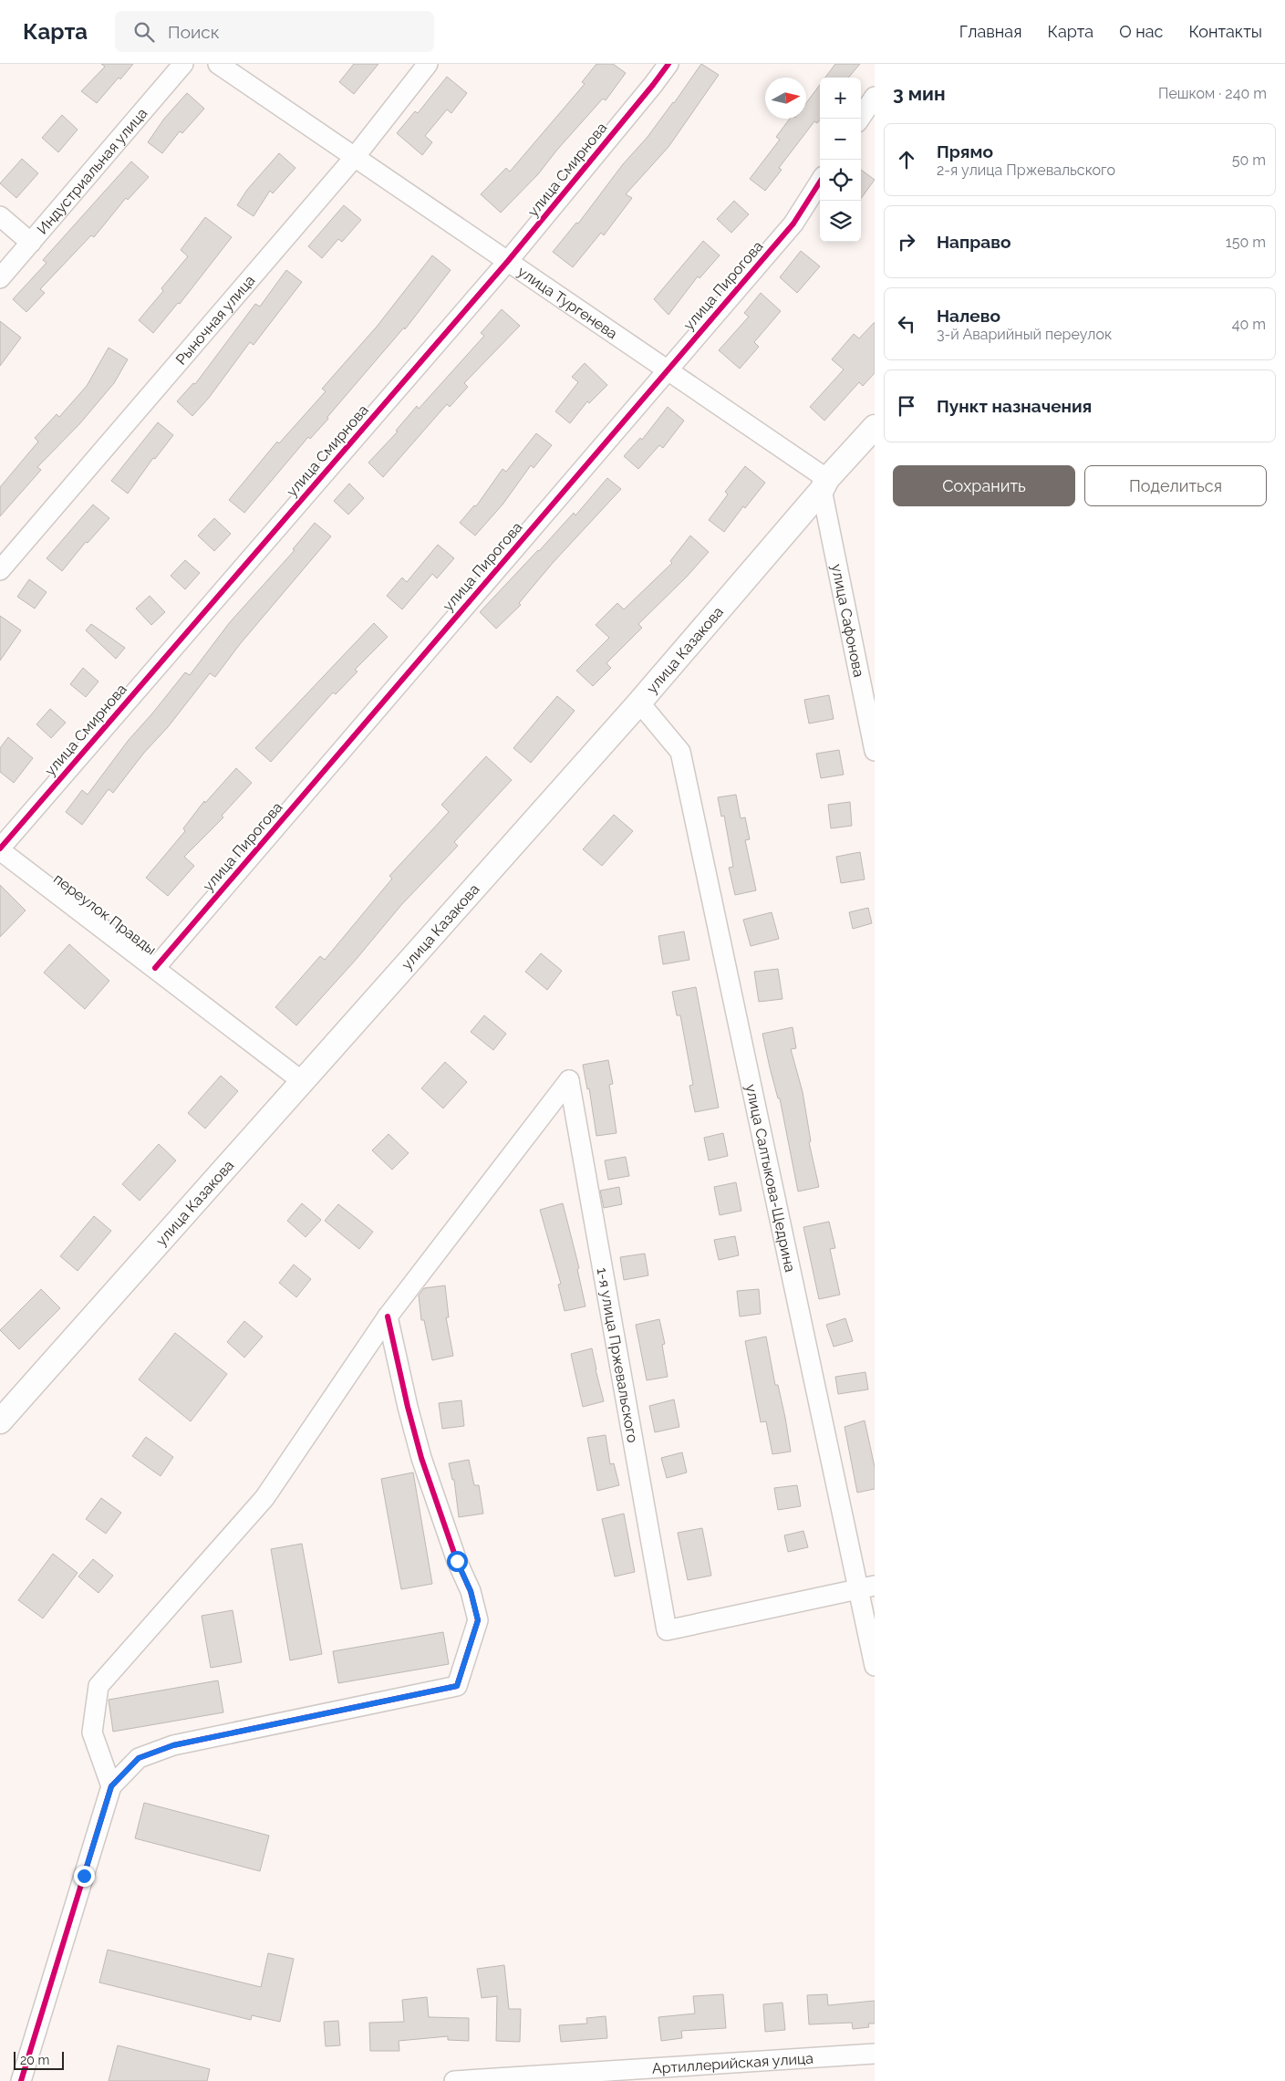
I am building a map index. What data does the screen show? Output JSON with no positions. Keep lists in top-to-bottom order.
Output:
{
  "streets": {
    "main road": ["улица Казакова"],
    "street": [
      "улица Смирнова",
      "Индустриальная улица",
      "улица Пирогова",
      "улица Тургенева",
      "Рыночная улица",
      "улица Сафонова",
      "переулок Правды",
      "улица Салтыкова-Щедрина",
      "1-я улица Пржевальского",
      "Артиллерийская улица"
    ]
  },
  "crossings": [
    ["улица Смирнова", "улица Тургенева"],
    ["улица Смирнова", "переулок Правды"],
    ["улица Пирогова", "улица Тургенева"],
    ["улица Пирогова", "переулок Правды"],
    ["улица Тургенева", "Рыночная улица"],
    ["улица Тургенева", "улица Сафонова"],
    ["улица Тургенева", "улица Казакова"],
    ["улица Сафонова", "улица Казакова"],
    ["улица Казакова", "переулок Правды"],
    ["улица Казакова", "улица Салтыкова-Щедрина"],
    ["улица Салтыкова-Щедрина", "1-я улица Пржевальского"]
  ],
  "scale_bar": "20 m",
  "north": "right",
  "page": {
    "header": "Карта",
    "search": "Поиск",
    "nav": [
      "Главная",
      "Карта",
      "О нас",
      "Контакты"
    ],
    "heading": ["3 мин", "Пешком · 240 m"],
    "map_buttons": ["+", "−"],
    "list": [
      ["Прямо", "2-я улица Пржевальского", "50 m"],
      ["Направо", "150 m"],
      ["Налево", "3-й Аварийный переулок", "40 m"],
      "Пункт назначения"
    ],
    "buttons": ["Сохранить", "Поделиться"],
    "scale": "20 m"
  }
}
